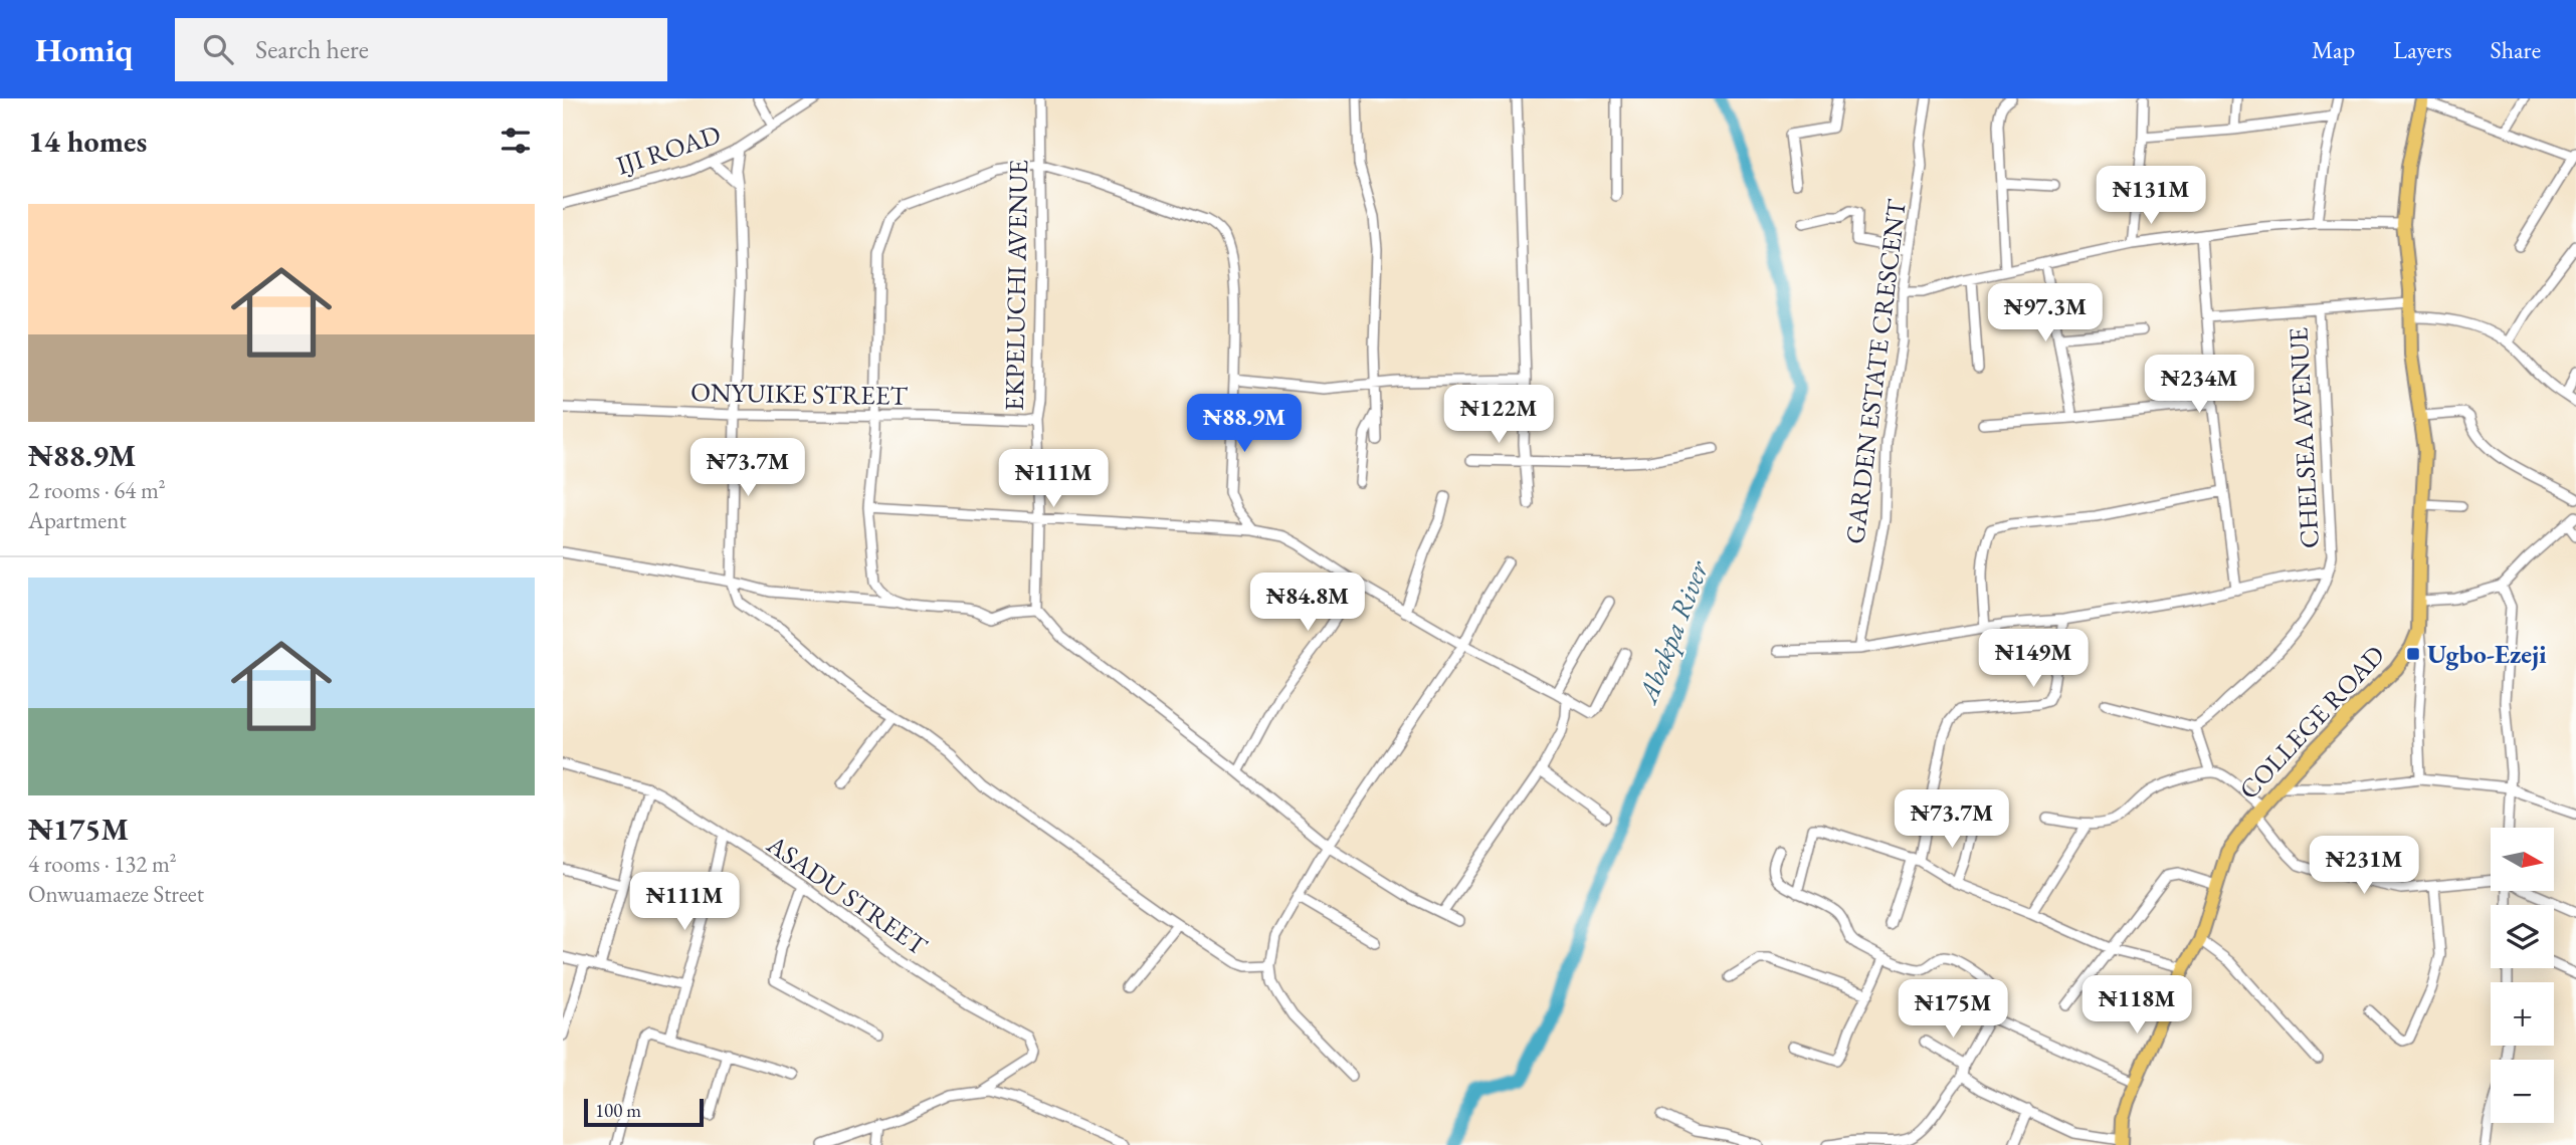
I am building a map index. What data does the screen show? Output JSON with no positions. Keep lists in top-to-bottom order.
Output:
{
  "streets": {
    "main road": ["COLLEGE ROAD"],
    "street": [
      "IJI ROAD",
      "EKPELUCHI AVENUE",
      "GARDEN ESTATE CRESCENT",
      "ONYUIKE STREET",
      "CHELSEA AVENUE",
      "ASADU STREET"
    ]
  },
  "crossings": [
    ["EKPELUCHI AVENUE", "ONYUIKE STREET"]
  ],
  "water": ["Abakpa River"],
  "places": {
    "transit": ["Ugbo-Ezeji"]
  },
  "scale_bar": "100 m",
  "north": "right",
  "page": {
    "header": "Homiq",
    "search": "Search here",
    "nav": ["Map", "Layers", "Share"],
    "heading": "14 homes",
    "price": [
      "₦131M",
      "₦97.3M",
      "₦234M",
      "₦122M",
      "₦88.9M",
      "₦73.7M",
      "₦111M",
      "₦84.8M",
      "₦149M",
      "₦73.7M",
      "₦231M",
      "₦111M",
      "₦118M",
      "₦175M"
    ],
    "list": [
      {
        "name": "₦88.9M",
        "note": "2 rooms · 64 m² · Apartment"
      },
      {
        "name": "₦175M",
        "note": "4 rooms · 132 m² · Onwuamaeze Street"
      }
    ],
    "map_buttons": ["+", "−"],
    "scale": "100 m"
  }
}
